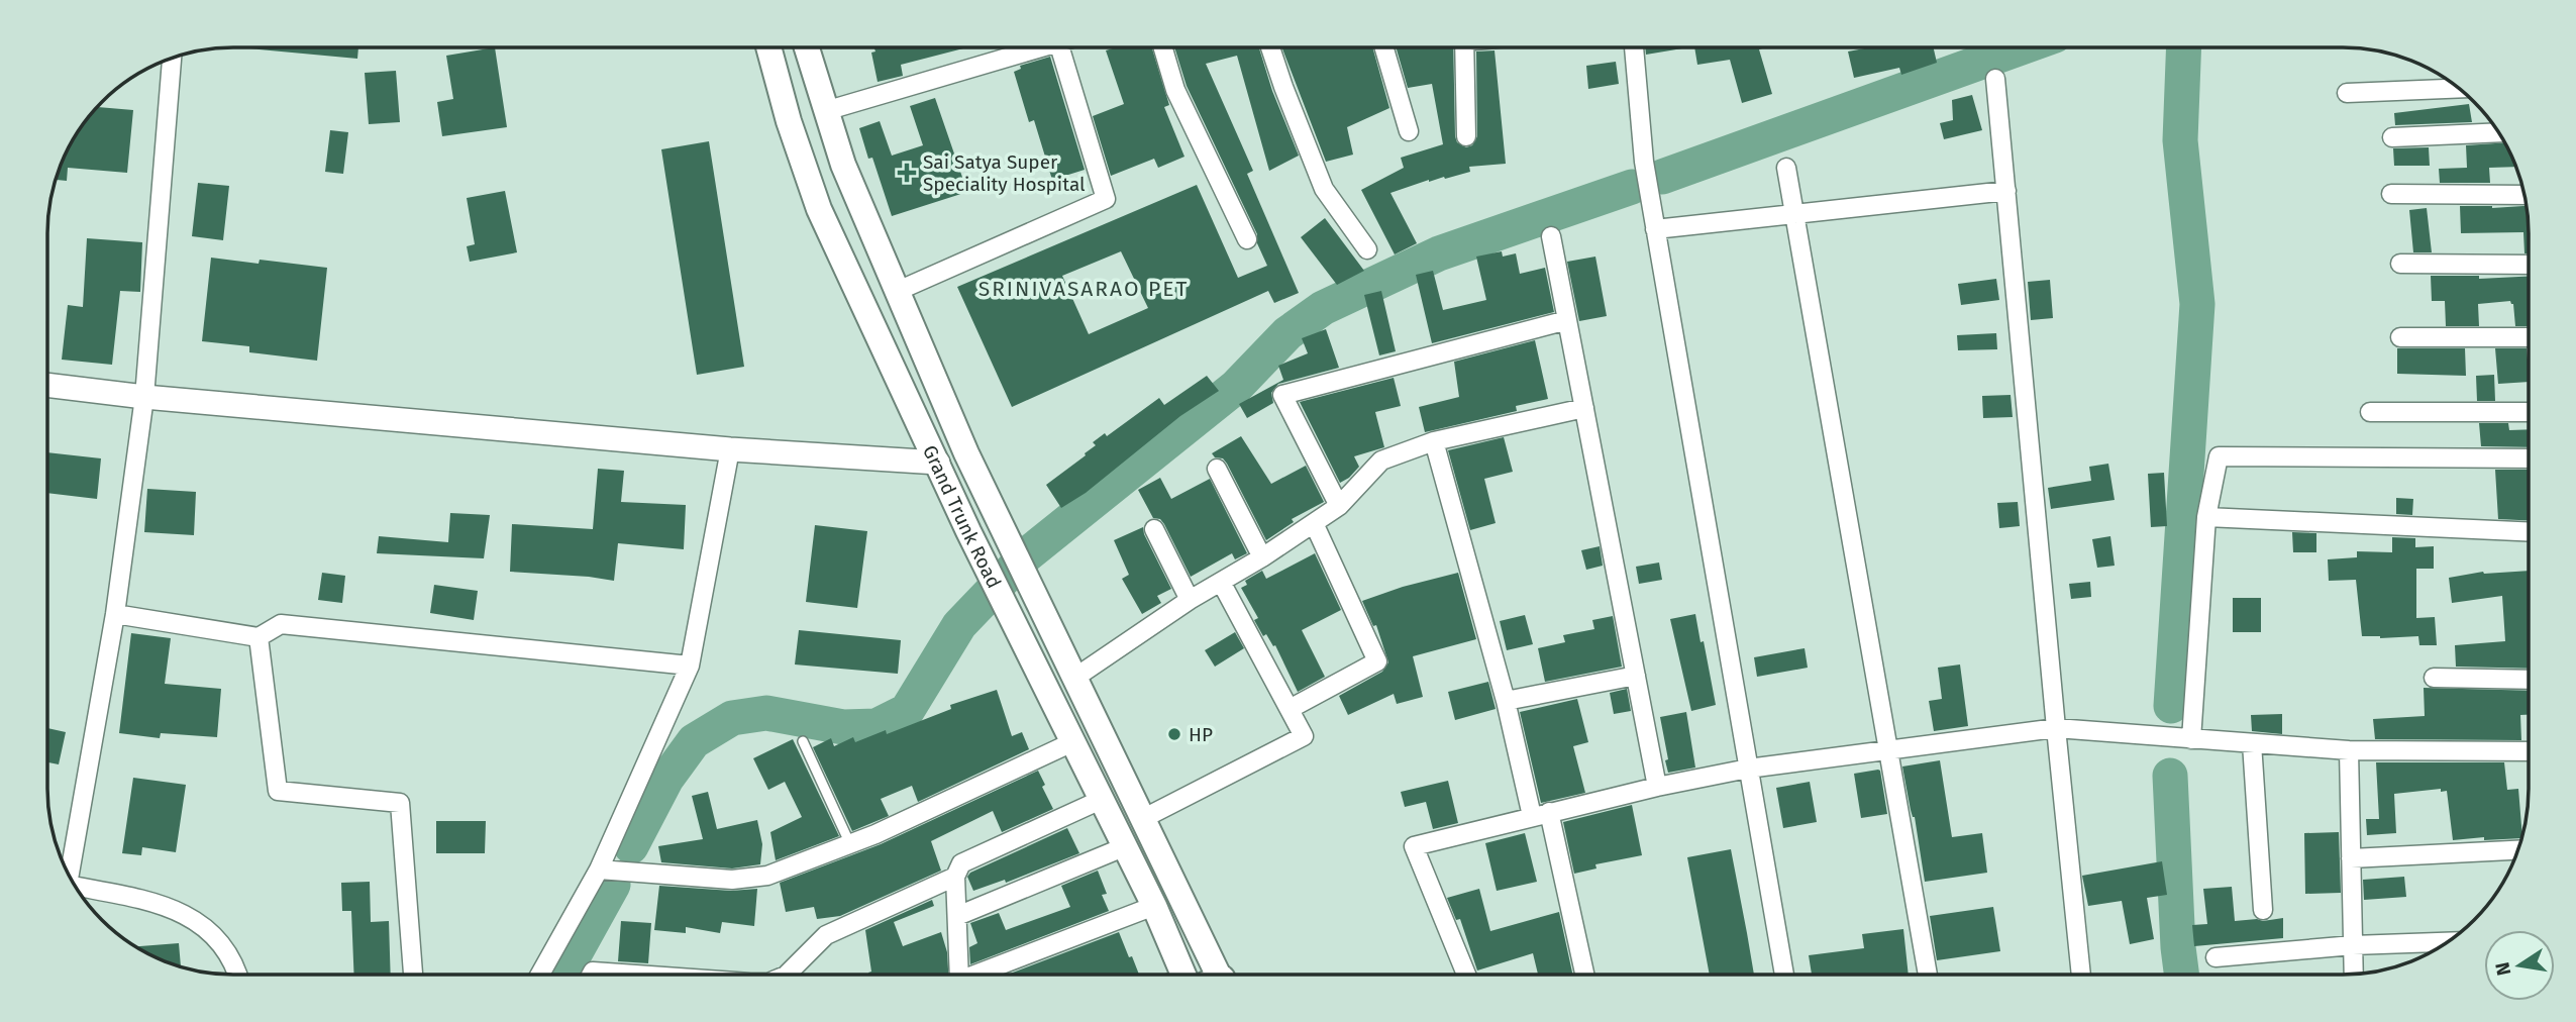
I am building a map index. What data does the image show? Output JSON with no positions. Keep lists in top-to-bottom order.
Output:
{
  "streets": {
    "main road": ["Grand Trunk Road"]
  },
  "districts": ["SRINIVASARAO PET"],
  "places": {
    "health": ["Sai Satya Super Speciality Hospital"],
    "other": ["HP"]
  },
  "north": "left"
}
